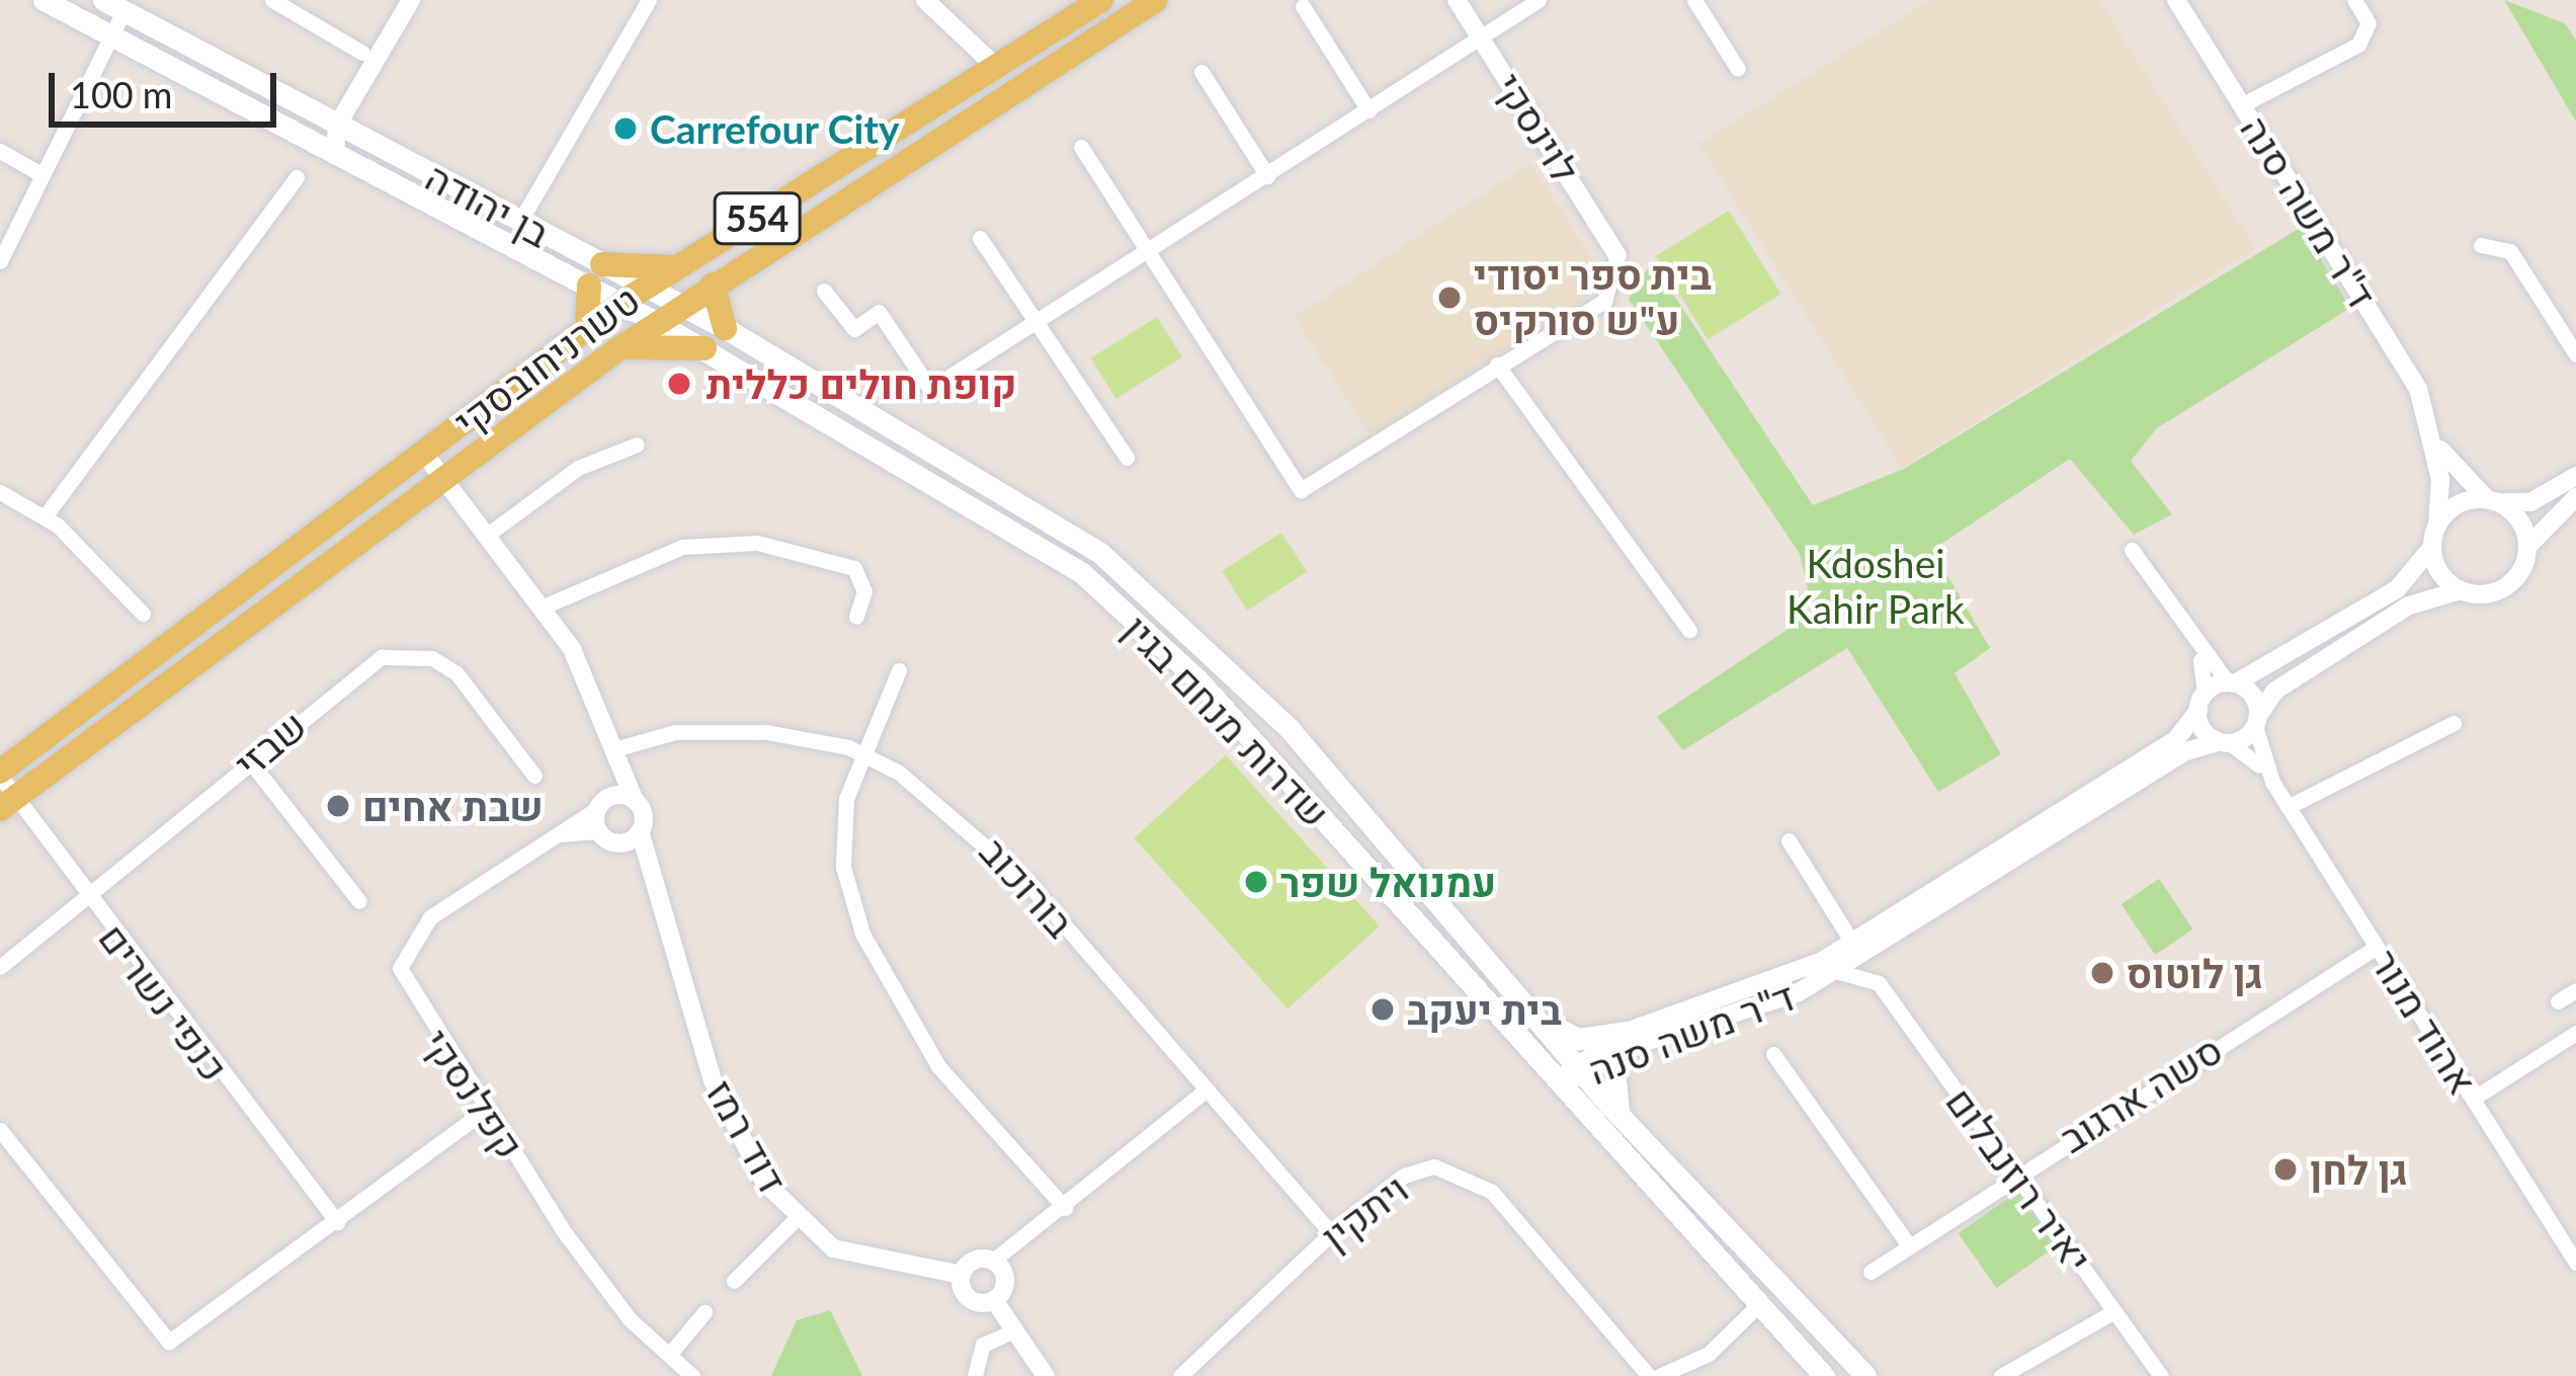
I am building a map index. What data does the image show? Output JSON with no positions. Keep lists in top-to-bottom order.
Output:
{
  "streets": {
    "main road": [
      "בן יהודה",
      "554",
      "טשרניחובסקי",
      "שדרות מנחם בגין"
    ],
    "street": [
      "לוינסקי",
      "ד\"ר משה סנה",
      "שבזי",
      "בורוכוב",
      "כנפי נשרים",
      "אהוד מנור",
      "קפלנסקי",
      "סשה ארגוב",
      "דוד רמז",
      "יאיר רוזנבלום",
      "ויתקין"
    ]
  },
  "crossings": [
    ["בן יהודה", "טשרניחובסקי"],
    ["בן יהודה", "שדרות מנחם בגין"],
    ["ד\"ר משה סנה", "שדרות מנחם בגין"],
    ["ד\"ר משה סנה", "אהוד מנור"],
    ["טשרניחובסקי", "שדרות מנחם בגין"],
    ["טשרניחובסקי", "כנפי נשרים"],
    ["שבזי", "כנפי נשרים"],
    ["בורוכוב", "ויתקין"],
    ["אהוד מנור", "סשה ארגוב"],
    ["סשה ארגוב", "יאיר רוזנבלום"]
  ],
  "parks": ["Kdoshei Kahir Park"],
  "places": [
    "Carrefour City",
    "בית ספר יסודי ע\"ש סורקיס",
    "קופת חולים כללית",
    "שבת אחים",
    "עמנואל שפר",
    "גן לוטוס",
    "בית יעקב",
    "גן לחן"
  ],
  "scale_bar": "100 m"
}
